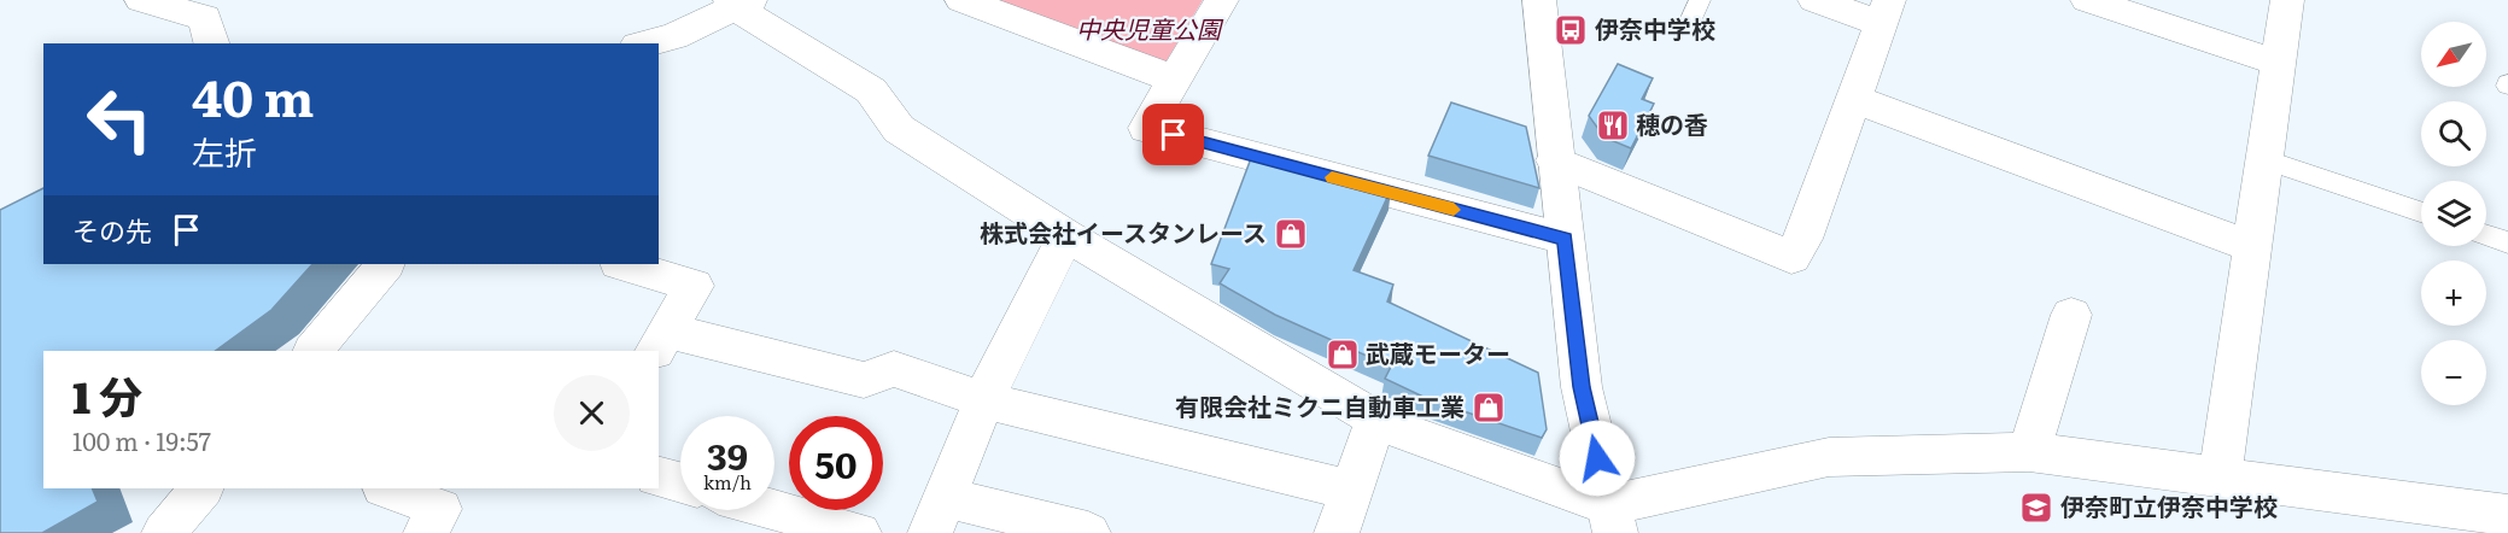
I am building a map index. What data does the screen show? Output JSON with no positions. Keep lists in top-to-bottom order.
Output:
{
  "parks": ["中央児童公園"],
  "places": {
    "bus stop": ["伊奈中学校"],
    "restaurant": ["穂の香"],
    "shop": ["株式会社イースタンレース", "武蔵モーター", "有限会社ミクニ自動車工業"],
    "school or university": ["伊奈町立伊奈中学校"]
  },
  "north": "bottom left",
  "page": {
    "map_buttons": ["+", "−"],
    "turn": ["40 m", "左折"],
    "then": "その先",
    "heading": ["1 分", "100 m · 19:57"],
    "speed": "39 km/h",
    "limit": "50"
  }
}
